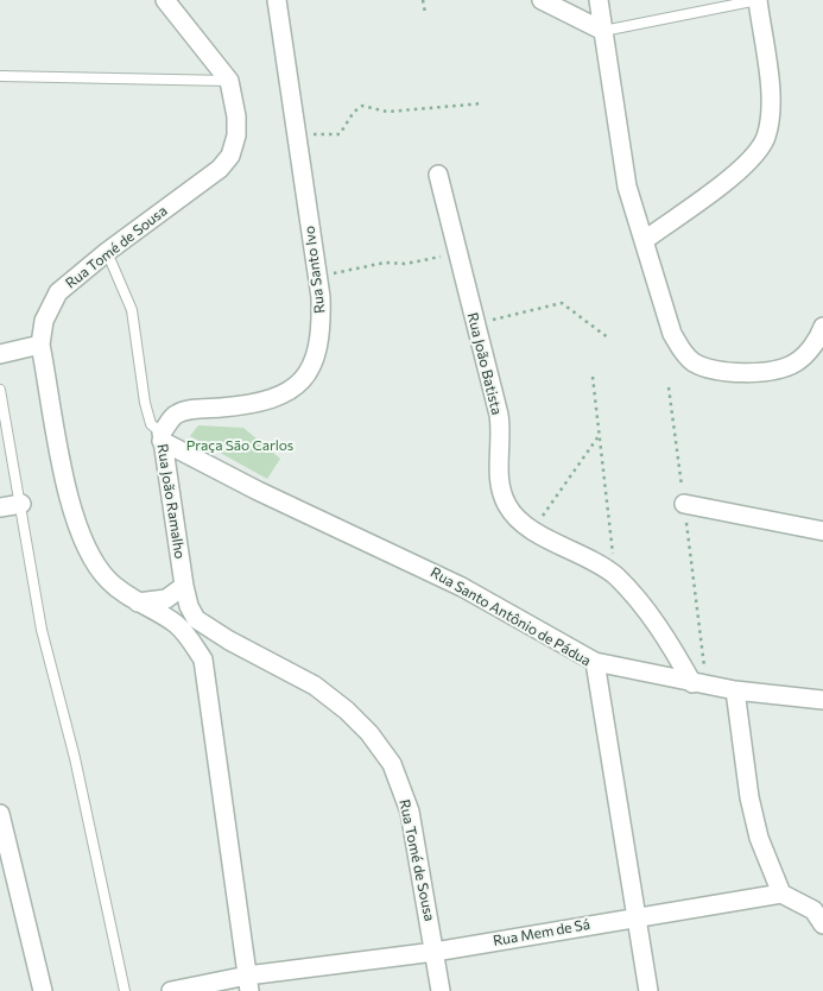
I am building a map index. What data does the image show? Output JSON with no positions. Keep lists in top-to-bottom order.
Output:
{
  "streets": {
    "street": [
      "Rua Tomé de Sousa",
      "Rua Santo Ivo",
      "Rua João Batista",
      "Rua João Ramalho",
      "Rua Santo Antônio de Pádua",
      "Rua Mem de Sá"
    ]
  },
  "crossings": [
    ["Rua Tomé de Sousa", "Rua João Ramalho"],
    ["Rua Tomé de Sousa", "Rua Mem de Sá"],
    ["Rua Santo Ivo", "Rua João Ramalho"],
    ["Rua Santo Ivo", "Rua Santo Antônio de Pádua"],
    ["Rua João Ramalho", "Rua Santo Antônio de Pádua"],
    ["Rua Santo Antônio de Pádua", "Rua Mem de Sá"]
  ],
  "parks": ["Praça São Carlos"]
}
